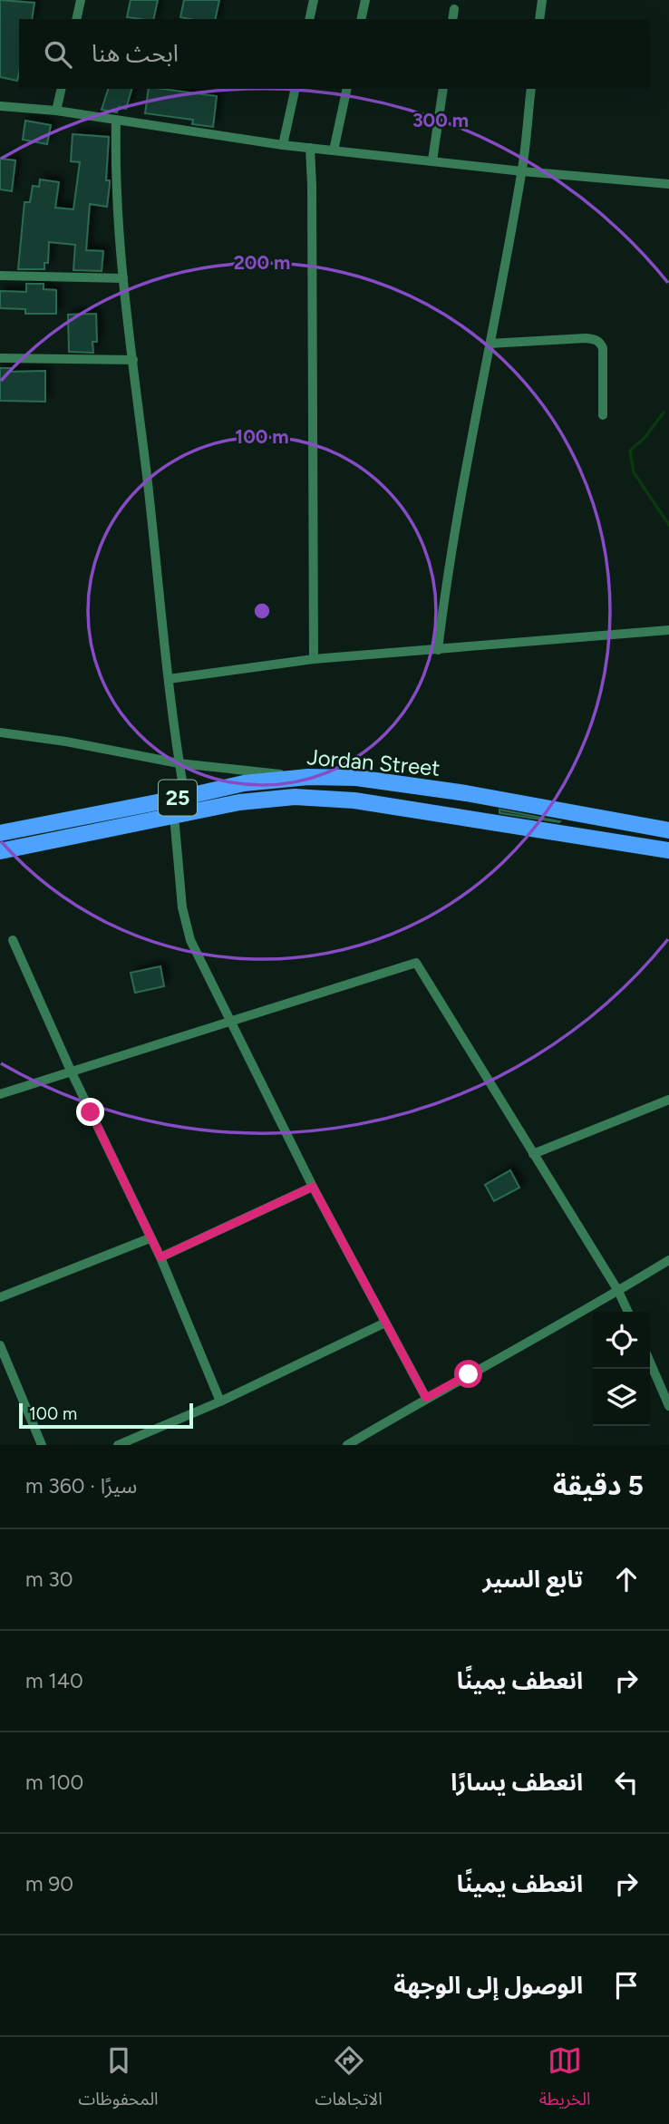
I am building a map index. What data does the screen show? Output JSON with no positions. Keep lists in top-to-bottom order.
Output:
{
  "streets": {
    "highway": ["Jordan Street", "25"]
  },
  "scale_bar": "100 m",
  "page": {
    "search": "ابحث هنا",
    "scale": "100 m",
    "heading": ["5 دقيقة", "سيرًا · 360 m"],
    "list": [
      ["تابع السير", "30 m"],
      ["انعطف يمينًا", "140 m"],
      ["انعطف يسارًا", "100 m"],
      ["انعطف يمينًا", "90 m"],
      "الوصول إلى الوجهة"
    ],
    "nav": ["الخريطة", "الاتجاهات", "المحفوظات"]
  },
  "rings": ["300 m", "200 m", "100 m"]
}
